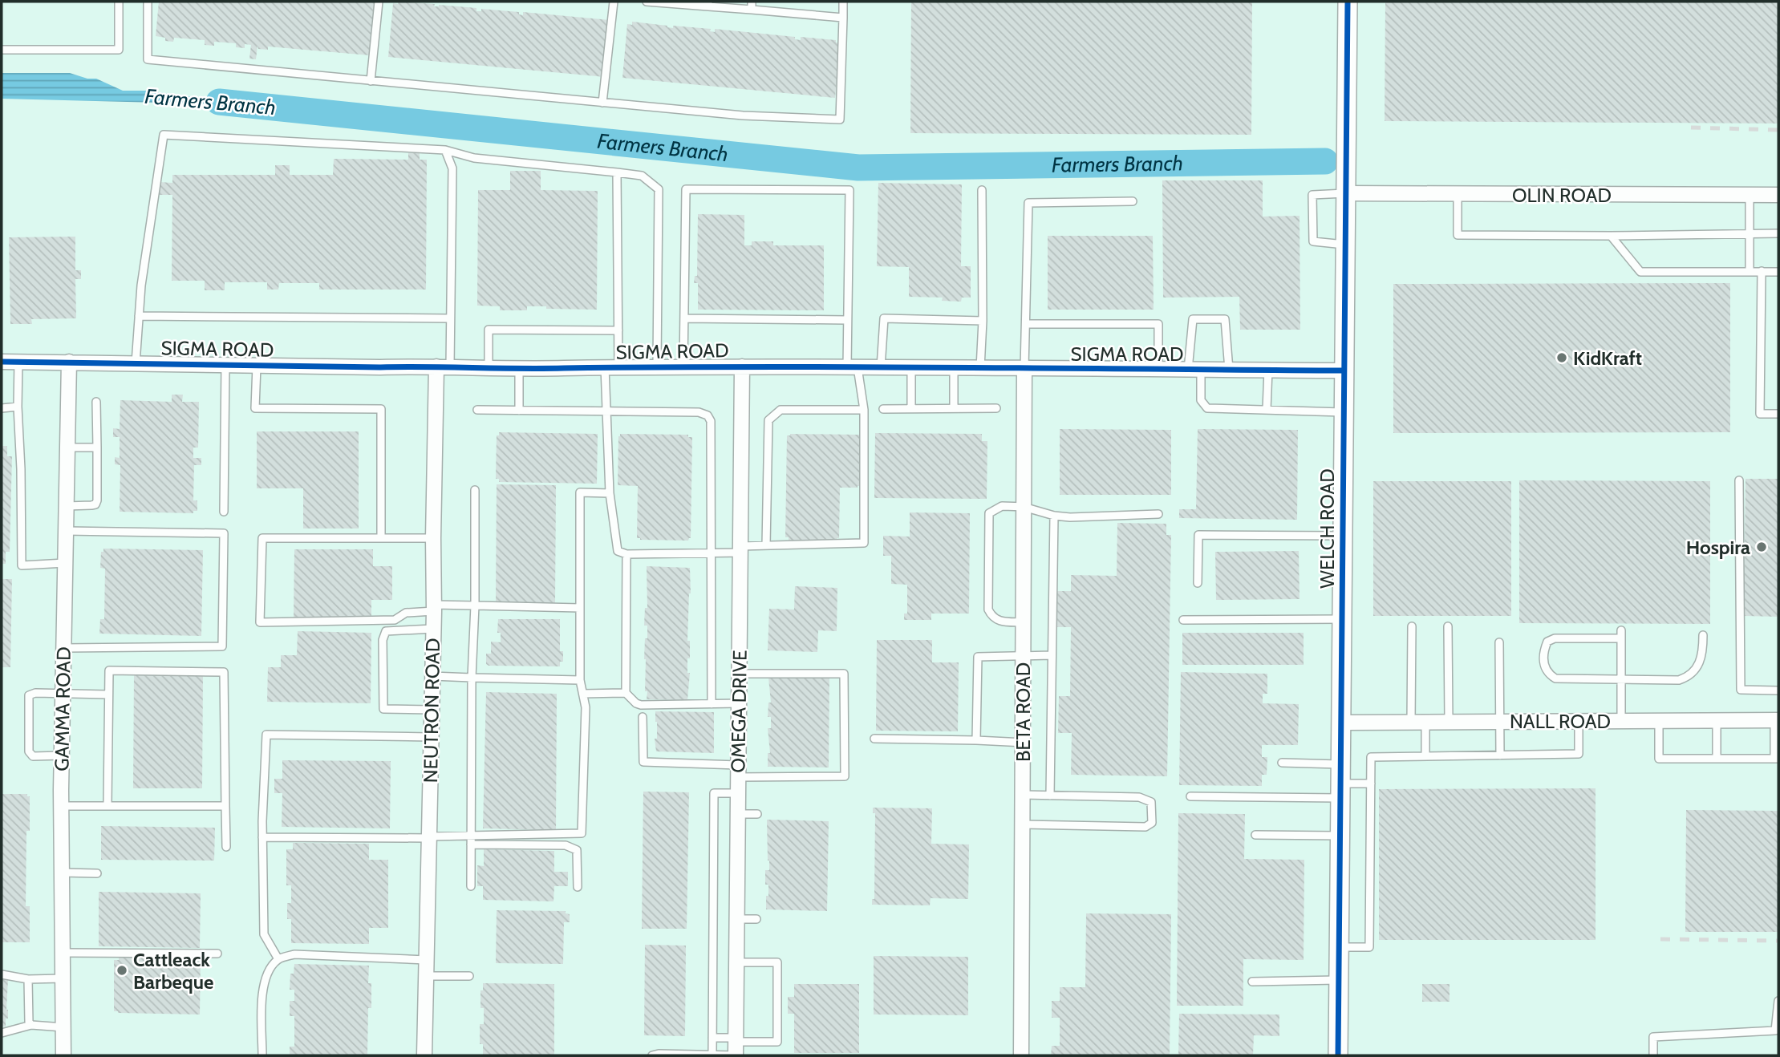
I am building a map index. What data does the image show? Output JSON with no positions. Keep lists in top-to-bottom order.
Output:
{
  "streets": {
    "street": [
      "OLIN ROAD",
      "SIGMA ROAD",
      "WELCH ROAD",
      "GAMMA ROAD",
      "NEUTRON ROAD",
      "OMEGA DRIVE",
      "BETA ROAD",
      "NALL ROAD"
    ]
  },
  "crossings": [
    ["OLIN ROAD", "WELCH ROAD"],
    ["SIGMA ROAD", "WELCH ROAD"],
    ["SIGMA ROAD", "GAMMA ROAD"],
    ["SIGMA ROAD", "NEUTRON ROAD"],
    ["SIGMA ROAD", "OMEGA DRIVE"],
    ["SIGMA ROAD", "BETA ROAD"],
    ["WELCH ROAD", "NALL ROAD"]
  ],
  "water": ["Farmers Branch"],
  "places": ["KidKraft", "Hospira", "Cattleack Barbeque"]
}
